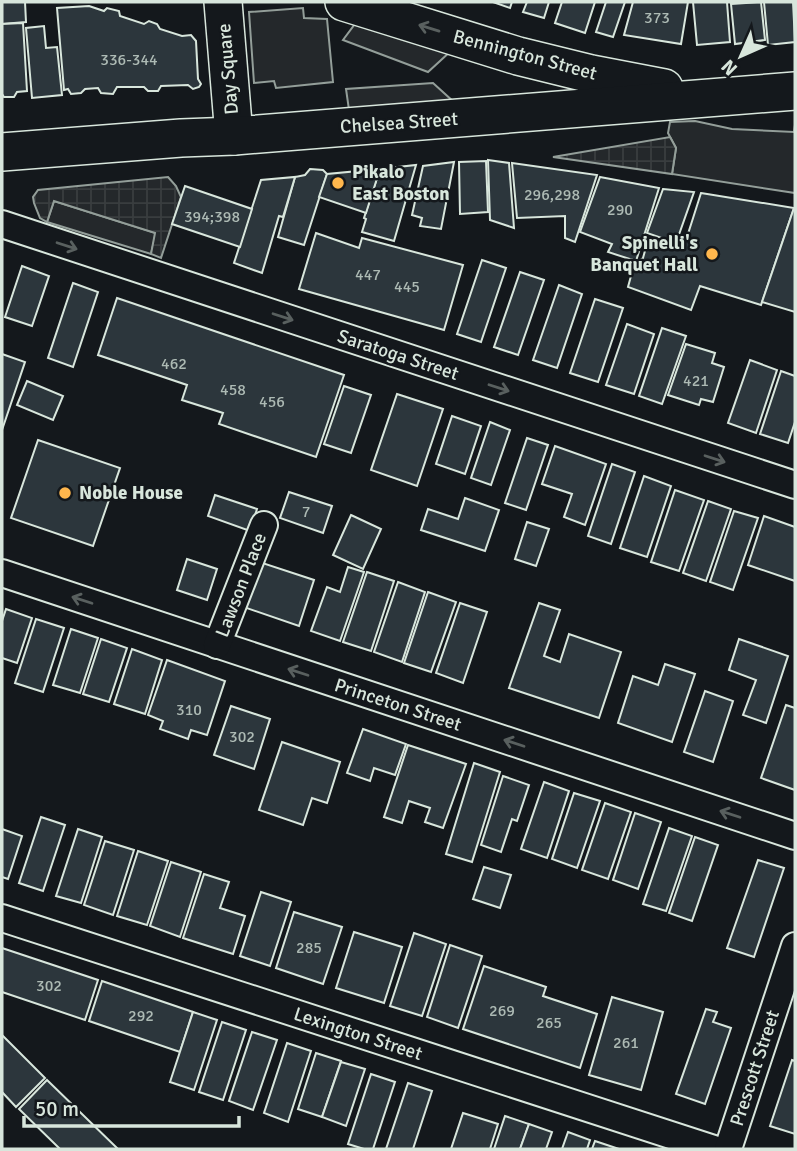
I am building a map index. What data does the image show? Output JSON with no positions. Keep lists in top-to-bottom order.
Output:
{
  "streets": {
    "main road": ["Bennington Street", "Day Square", "Chelsea Street"],
    "street": [
      "Saratoga Street",
      "Lawson Place",
      "Princeton Street",
      "Lexington Street",
      "Prescott Street"
    ]
  },
  "crossings": [
    ["Bennington Street", "Chelsea Street"],
    ["Day Square", "Chelsea Street"],
    ["Lawson Place", "Princeton Street"]
  ],
  "one_way": ["Bennington Street", "Saratoga Street", "Princeton Street"],
  "places": ["Pikalo East Boston", "Spinelli's Banquet Hall", "Noble House"],
  "house_numbers": [
    "373",
    "336-344",
    "296,298",
    "290",
    "394;398",
    "447",
    "445",
    "462",
    "421",
    "458",
    "456",
    "7",
    "310",
    "302",
    "285",
    "302",
    "269",
    "292",
    "265",
    "261"
  ],
  "scale_bar": "50 m",
  "north": "bottom left"
}
